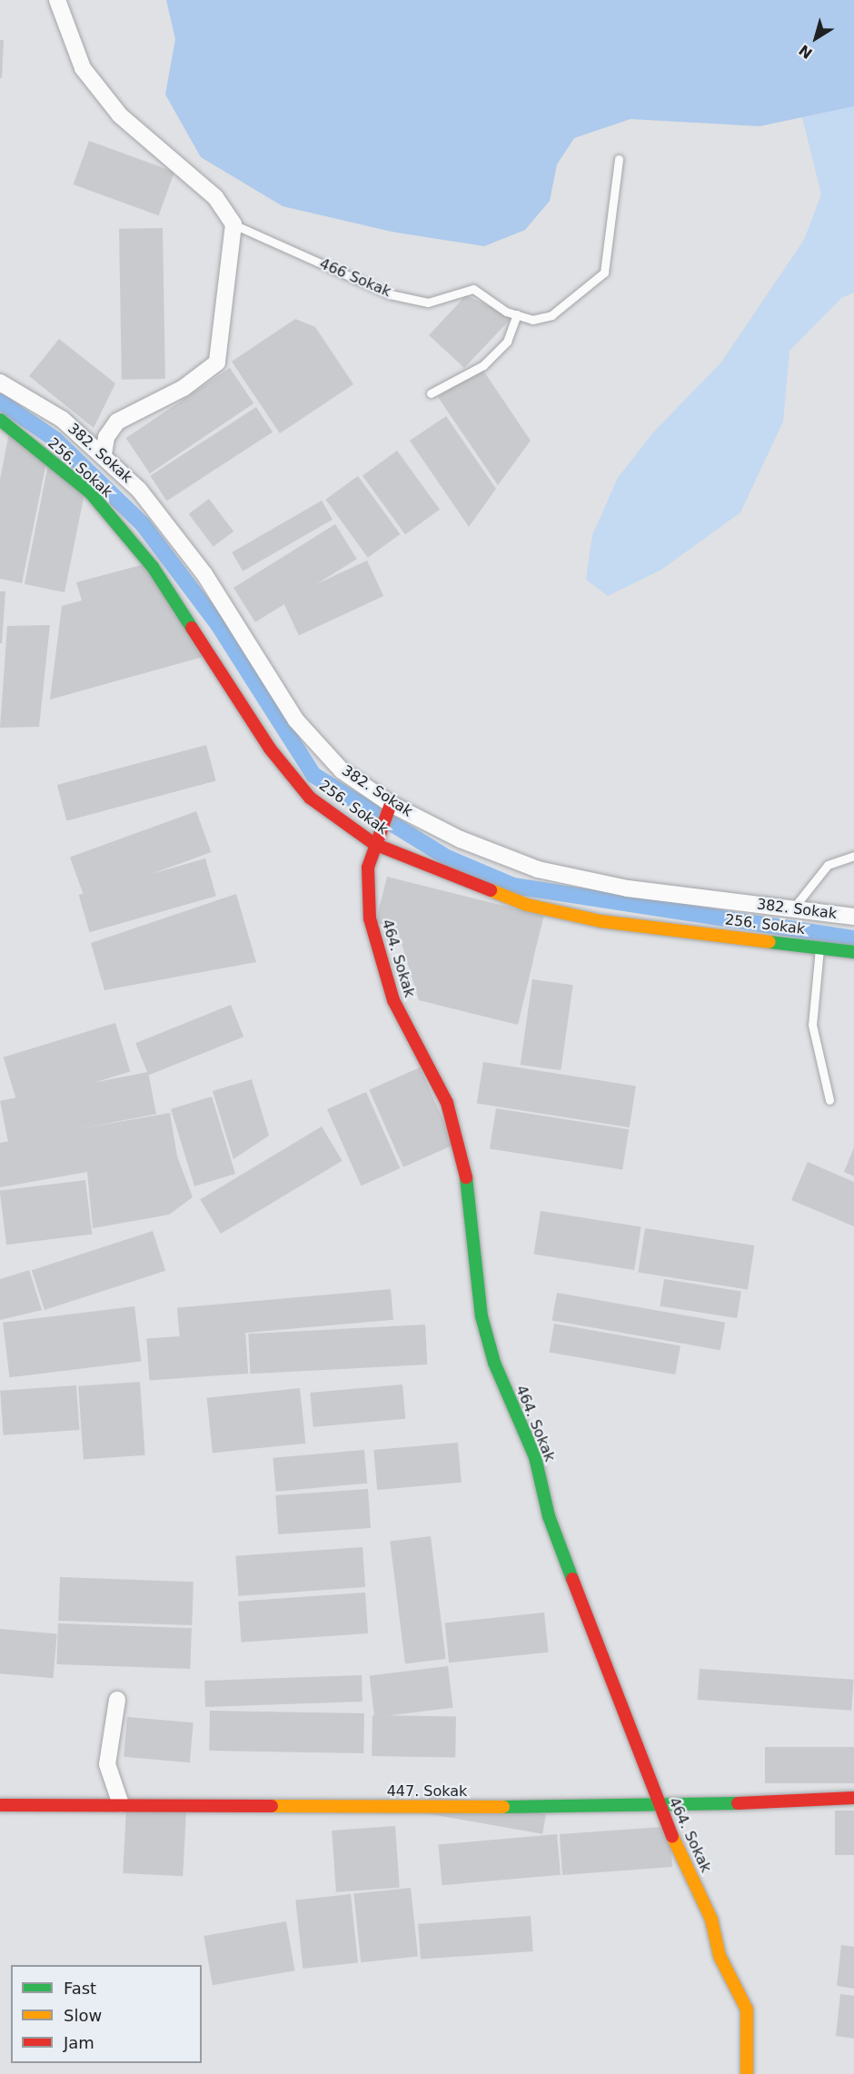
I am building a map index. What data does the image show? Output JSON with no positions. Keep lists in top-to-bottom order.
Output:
{
  "streets": {
    "street": [
      "382. Sokak",
      "256. Sokak",
      "464. Sokak",
      "447. Sokak"
    ],
    "lane": ["466 Sokak"]
  },
  "crossings": [
    ["382. Sokak", "464. Sokak"],
    ["256. Sokak", "464. Sokak"],
    ["464. Sokak", "447. Sokak"]
  ],
  "legend": ["Fast", "Slow", "Jam"],
  "north": "bottom left"
}
